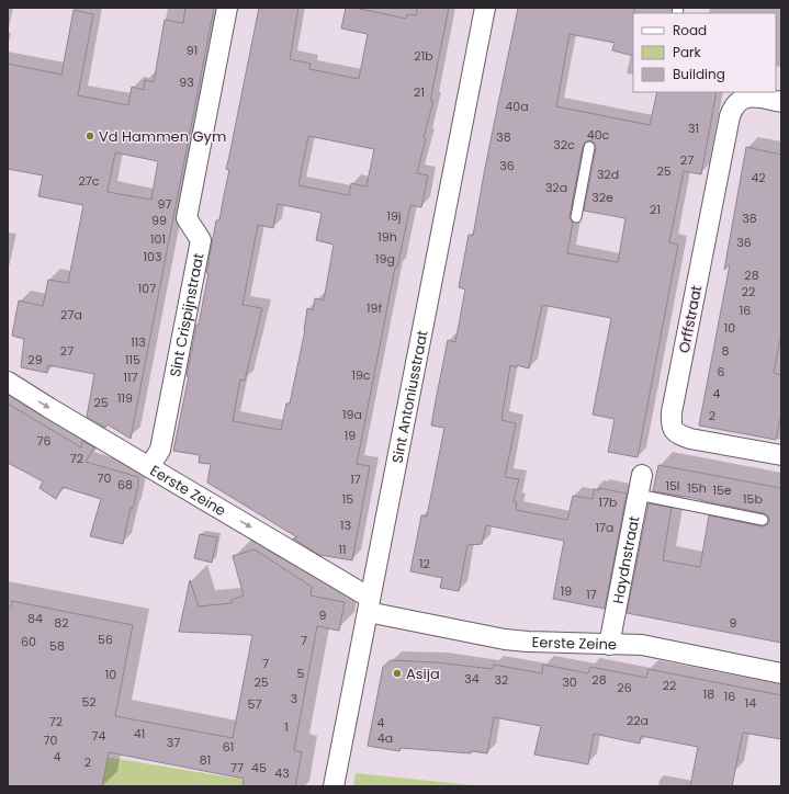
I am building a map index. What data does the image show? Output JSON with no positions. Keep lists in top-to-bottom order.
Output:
{
  "streets": {
    "street": [
      "Sint Crispijnstraat",
      "Orffstraat",
      "Sint Antoniusstraat",
      "Eerste Zeine",
      "Haydnstraat"
    ]
  },
  "crossings": [
    ["Sint Crispijnstraat", "Eerste Zeine"],
    ["Sint Antoniusstraat", "Eerste Zeine"],
    ["Eerste Zeine", "Haydnstraat"]
  ],
  "one_way": ["Eerste Zeine"],
  "places": ["Vd Hammen Gym", "Asija"],
  "house_numbers": [
    "91",
    "21b",
    "93",
    "21",
    "40a",
    "31",
    "40c",
    "38",
    "32c",
    "27",
    "36",
    "25",
    "32d",
    "42",
    "27c",
    "32a",
    "32e",
    "97",
    "21",
    "19j",
    "38",
    "99",
    "19h",
    "101",
    "36",
    "103",
    "19g",
    "28",
    "107",
    "22",
    "19f",
    "16",
    "27a",
    "10",
    "113",
    "27",
    "8",
    "29",
    "115",
    "6",
    "19c",
    "117",
    "4",
    "119",
    "25",
    "19a",
    "2",
    "19",
    "76",
    "72",
    "70",
    "17",
    "68",
    "15l",
    "15h",
    "15e",
    "15",
    "15b",
    "17b",
    "13",
    "17a",
    "11",
    "12",
    "19",
    "17",
    "9",
    "84",
    "82",
    "9",
    "56",
    "7",
    "60",
    "58",
    "7",
    "5",
    "10",
    "34",
    "32",
    "28",
    "25",
    "30",
    "22",
    "26",
    "18",
    "16",
    "3",
    "52",
    "14",
    "57",
    "22a",
    "72",
    "4",
    "1",
    "41",
    "74",
    "4a",
    "70",
    "37",
    "61",
    "4",
    "81",
    "2",
    "77",
    "45",
    "43"
  ],
  "legend": ["Road", "Park", "Building"]
}
